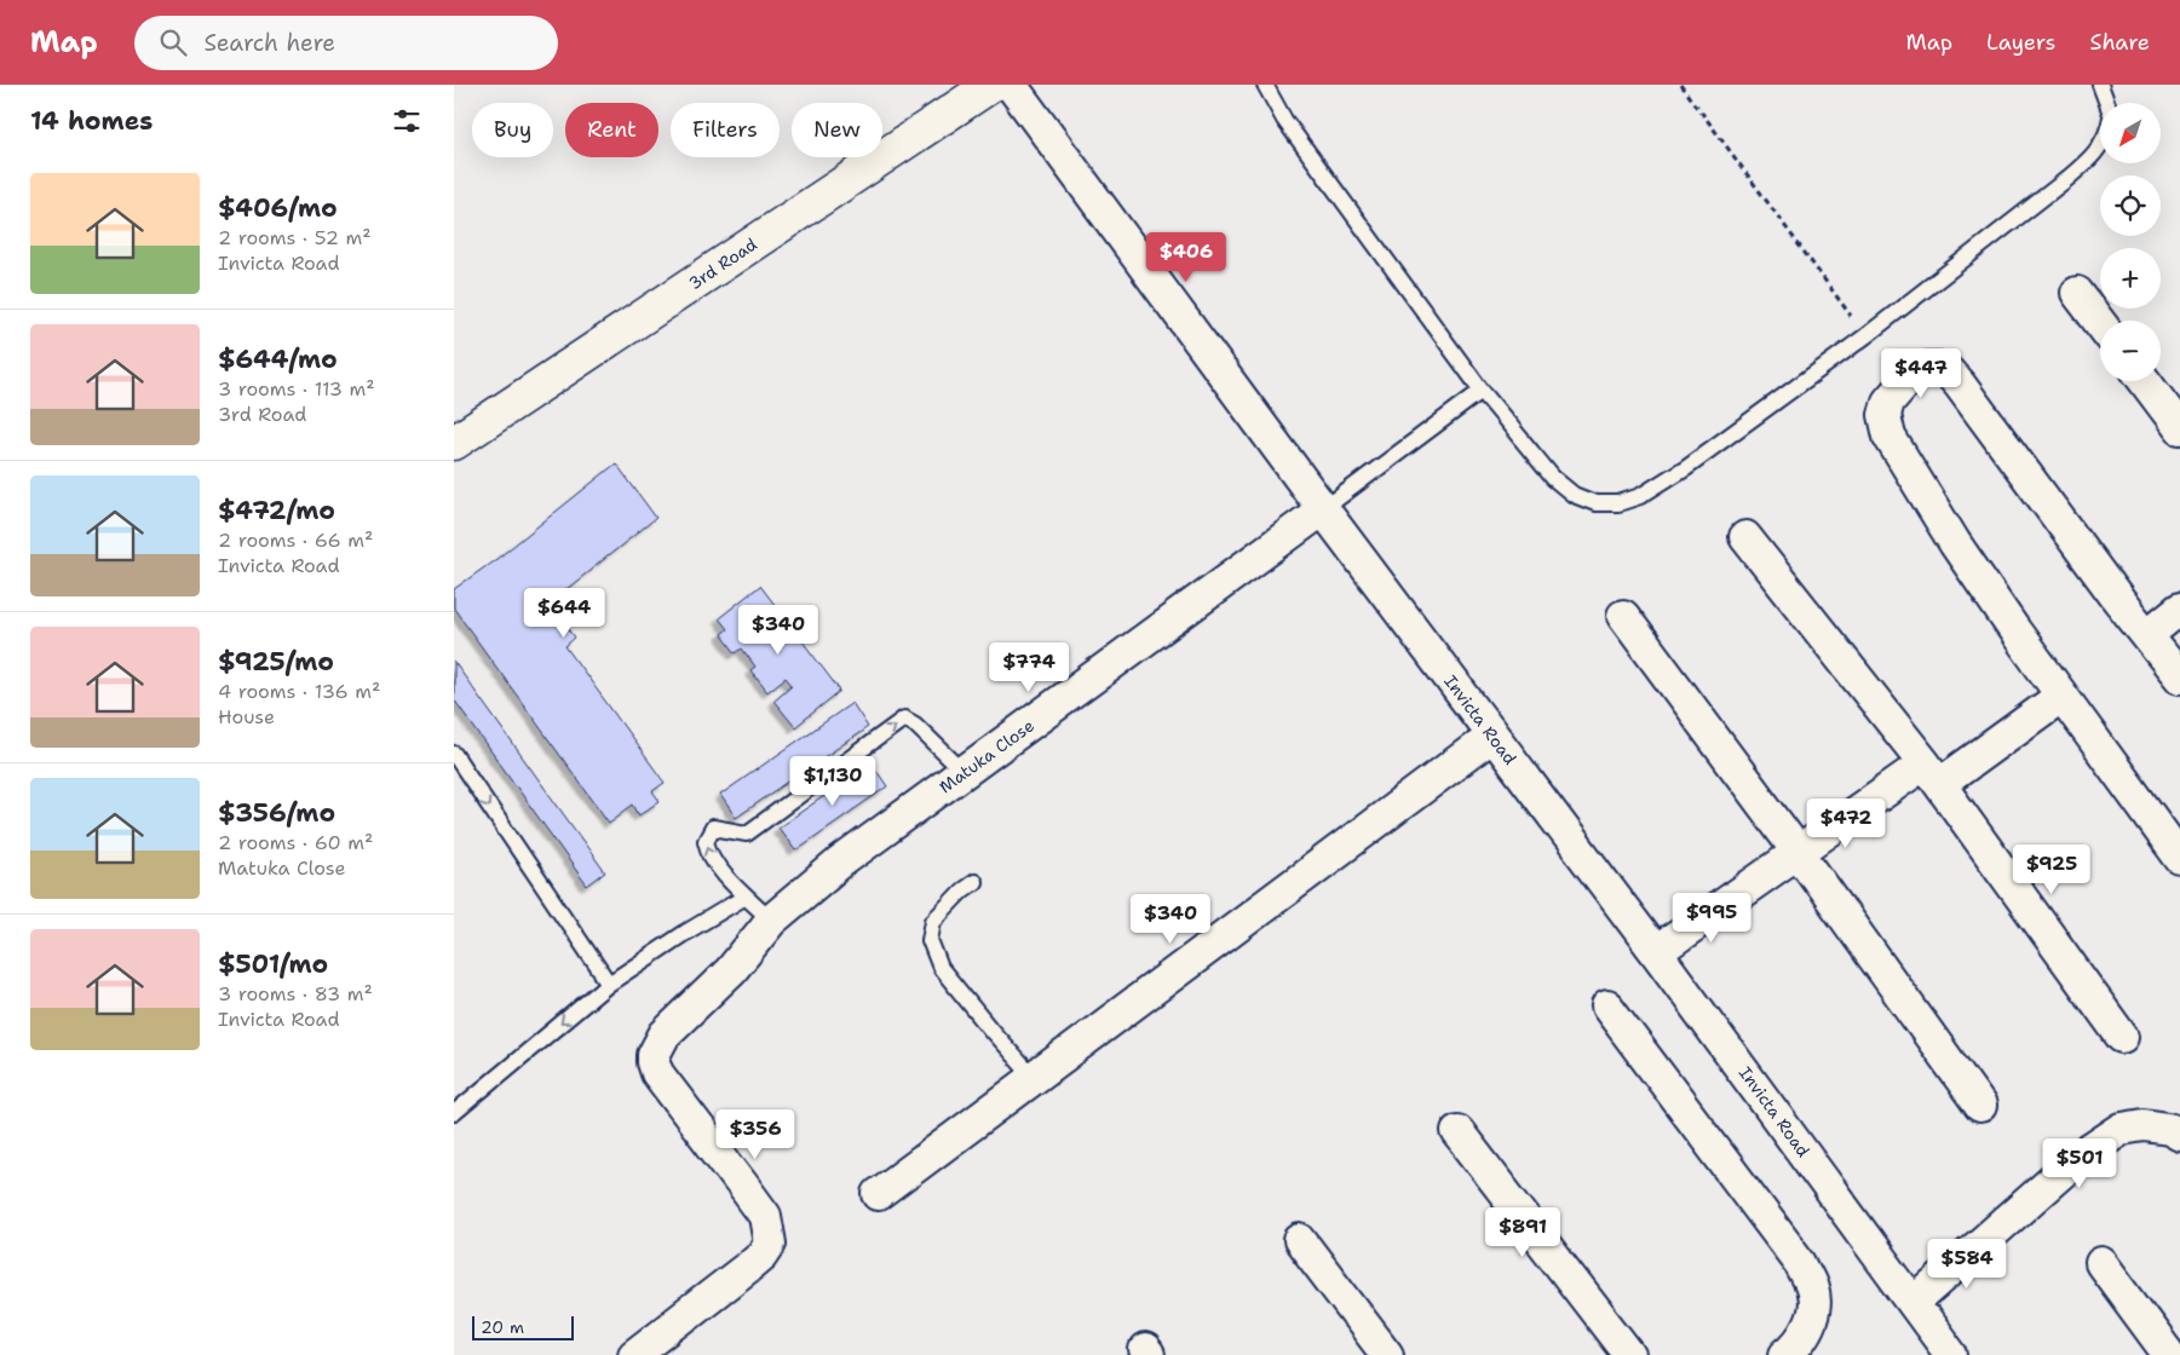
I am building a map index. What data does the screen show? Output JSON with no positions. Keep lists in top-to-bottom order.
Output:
{
  "streets": {
    "street": ["3rd Road", "Invicta Road", "Matuka Close"]
  },
  "crossings": [
    ["Invicta Road", "Matuka Close"]
  ],
  "scale_bar": "20 m",
  "north": "bottom left",
  "page": {
    "header": "Map",
    "search": "Search here",
    "nav": ["Map", "Layers", "Share"],
    "heading": "14 homes",
    "map_buttons": ["+", "−"],
    "chip": [
      "Buy",
      "Rent",
      "Filters",
      "New"
    ],
    "list": [
      {
        "name": "$406/mo",
        "note": "2 rooms · 52 m² · Invicta Road"
      },
      {
        "name": "$644/mo",
        "note": "3 rooms · 113 m² · 3rd Road"
      },
      {
        "name": "$472/mo",
        "note": "2 rooms · 66 m² · Invicta Road"
      },
      {
        "name": "$925/mo",
        "note": "4 rooms · 136 m² · House"
      },
      {
        "name": "$356/mo",
        "note": "2 rooms · 60 m² · Matuka Close"
      },
      {
        "name": "$501/mo",
        "note": "3 rooms · 83 m² · Invicta Road"
      }
    ],
    "price": [
      "$406",
      "$447",
      "$644",
      "$340",
      "$774",
      "$1,130",
      "$472",
      "$925",
      "$995",
      "$340",
      "$356",
      "$501",
      "$891",
      "$584"
    ],
    "scale": "20 m"
  }
}
